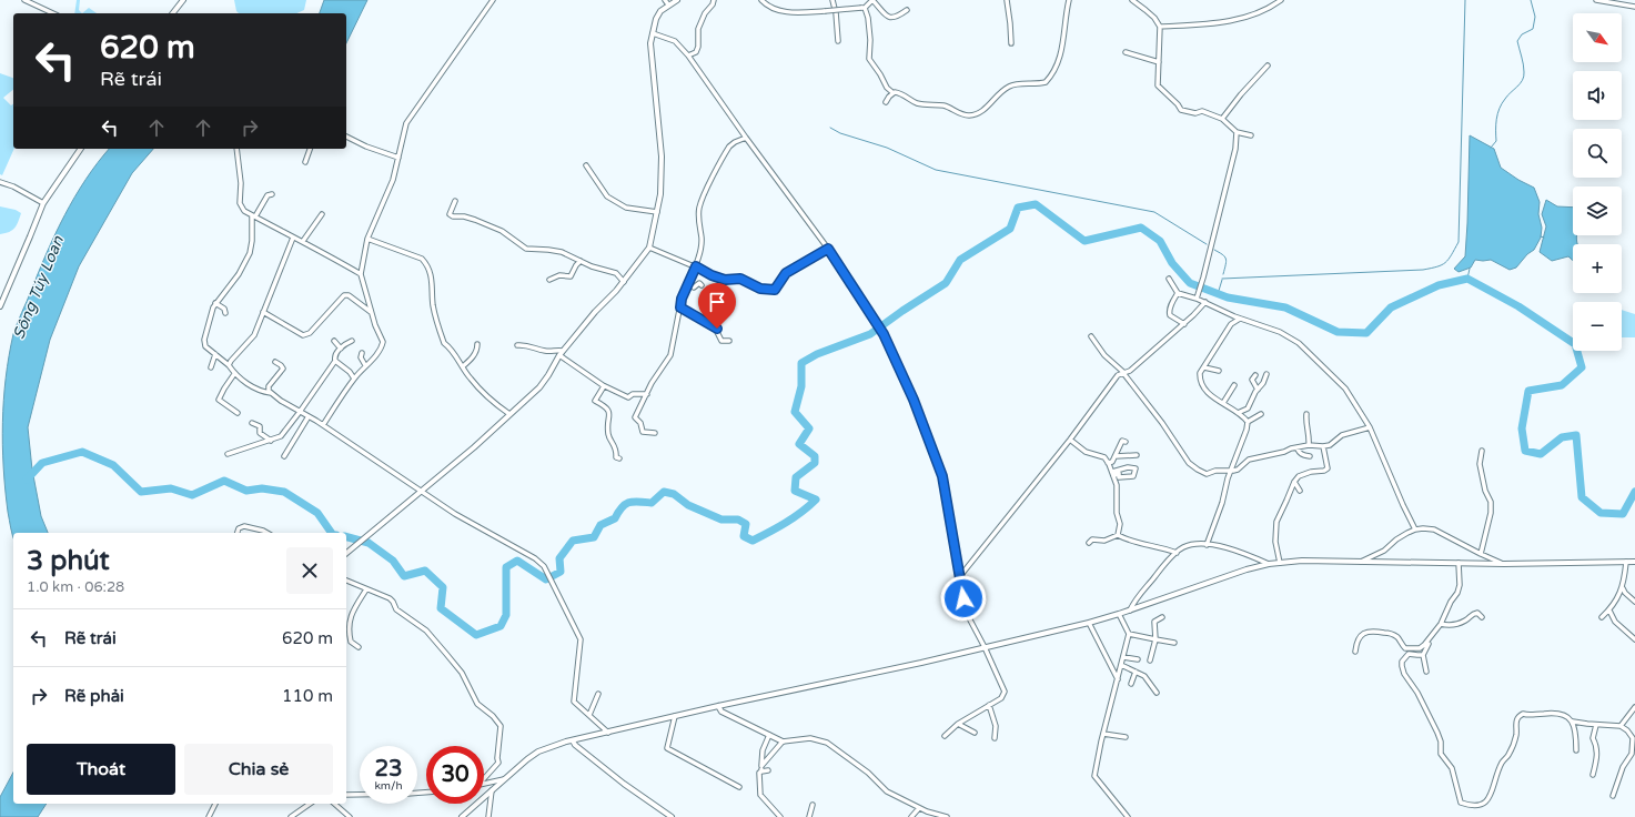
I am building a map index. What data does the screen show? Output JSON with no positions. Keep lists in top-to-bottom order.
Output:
{
  "water": ["Sông Túy Loan"],
  "north": "bottom right",
  "page": {
    "map_buttons": ["+", "−"],
    "turn": ["620 m", "Rẽ trái"],
    "heading": ["3 phút", "1.0 km · 06:28"],
    "list": [
      {
        "name": "Rẽ trái",
        "value": "620 m"
      },
      {
        "name": "Rẽ phải",
        "value": "110 m"
      }
    ],
    "buttons": ["Thoát", "Chia sẻ"],
    "speed": "23 km/h",
    "limit": "30"
  }
}
